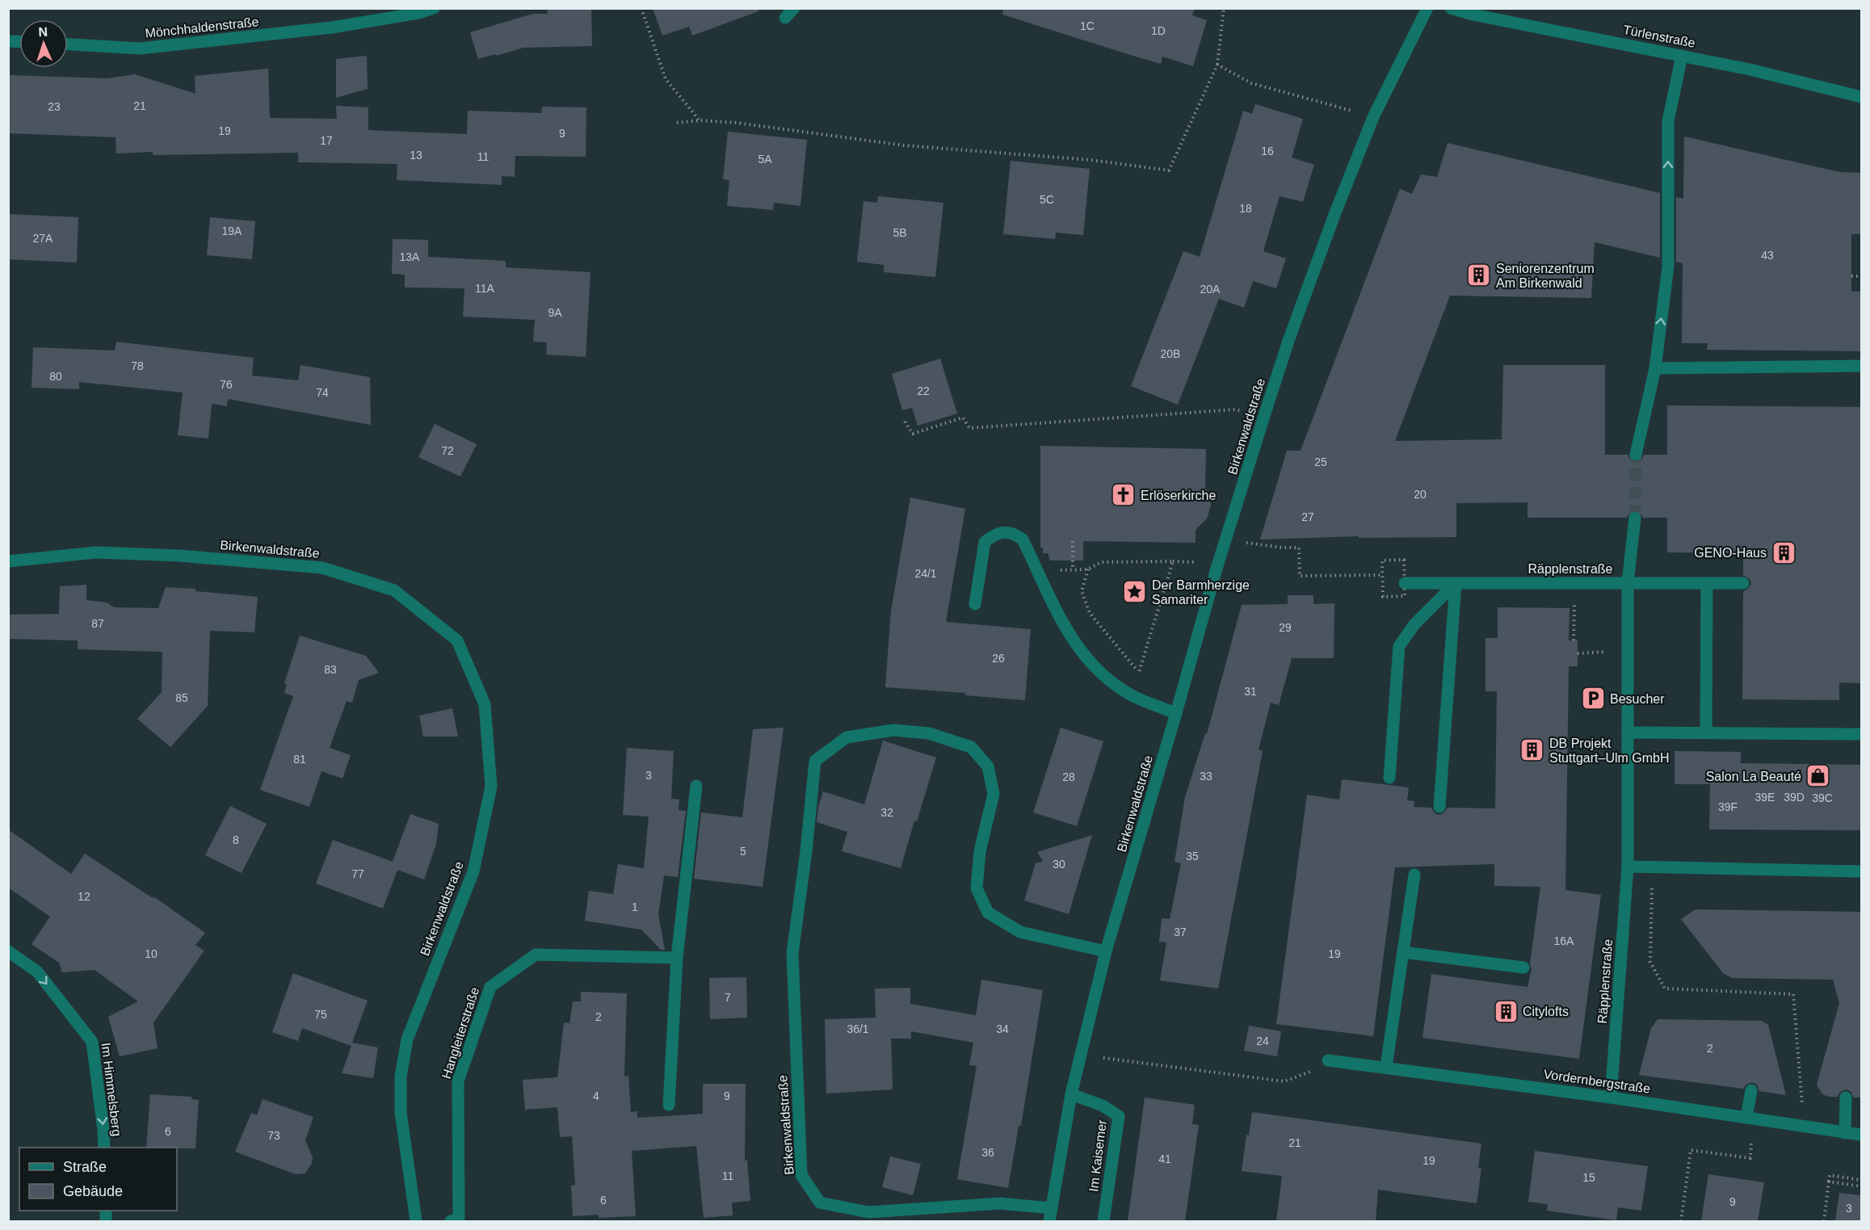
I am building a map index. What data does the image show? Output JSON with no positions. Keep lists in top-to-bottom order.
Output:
{
  "streets": {
    "street": [
      "Mönchhaldenstraße",
      "Türlenstraße",
      "Birkenwaldstraße",
      "Räpplenstraße",
      "Hangleiterstraße",
      "Vordernbergstraße",
      "Im Himmelsberg",
      "Im Kaisemer"
    ]
  },
  "crossings": [
    ["Birkenwaldstraße", "Im Kaisemer"],
    ["Räpplenstraße", "Vordernbergstraße"]
  ],
  "one_way": ["Im Himmelsberg"],
  "places": {
    "building": [
      "Seniorenzentrum Am Birkenwald",
      "GENO-Haus",
      "DB Projekt Stuttgart–Ulm GmbH",
      "Citylofts"
    ],
    "church": ["Erlöserkirche"],
    "place": ["Der Barmherzige Samariter"],
    "parking": ["Besucher"],
    "shop": ["Salon La Beauté"]
  },
  "house_numbers": [
    "1C",
    "1D",
    "21",
    "23",
    "19",
    "9",
    "17",
    "16",
    "13",
    "11",
    "5A",
    "5C",
    "18",
    "19A",
    "5B",
    "27A",
    "43",
    "13A",
    "11A",
    "20A",
    "9A",
    "20B",
    "78",
    "80",
    "76",
    "22",
    "74",
    "72",
    "25",
    "20",
    "27",
    "24/1",
    "87",
    "29",
    "26",
    "83",
    "31",
    "85",
    "81",
    "3",
    "33",
    "28",
    "39E",
    "39D",
    "39C",
    "39F",
    "32",
    "8",
    "5",
    "35",
    "30",
    "77",
    "12",
    "1",
    "37",
    "16A",
    "10",
    "19",
    "7",
    "75",
    "2",
    "36/1",
    "34",
    "24",
    "2",
    "4",
    "9",
    "6",
    "73",
    "21",
    "36",
    "41",
    "19",
    "11",
    "15",
    "6",
    "9",
    "3"
  ],
  "legend": ["Straße", "Gebäude"],
  "north": "top"
}
